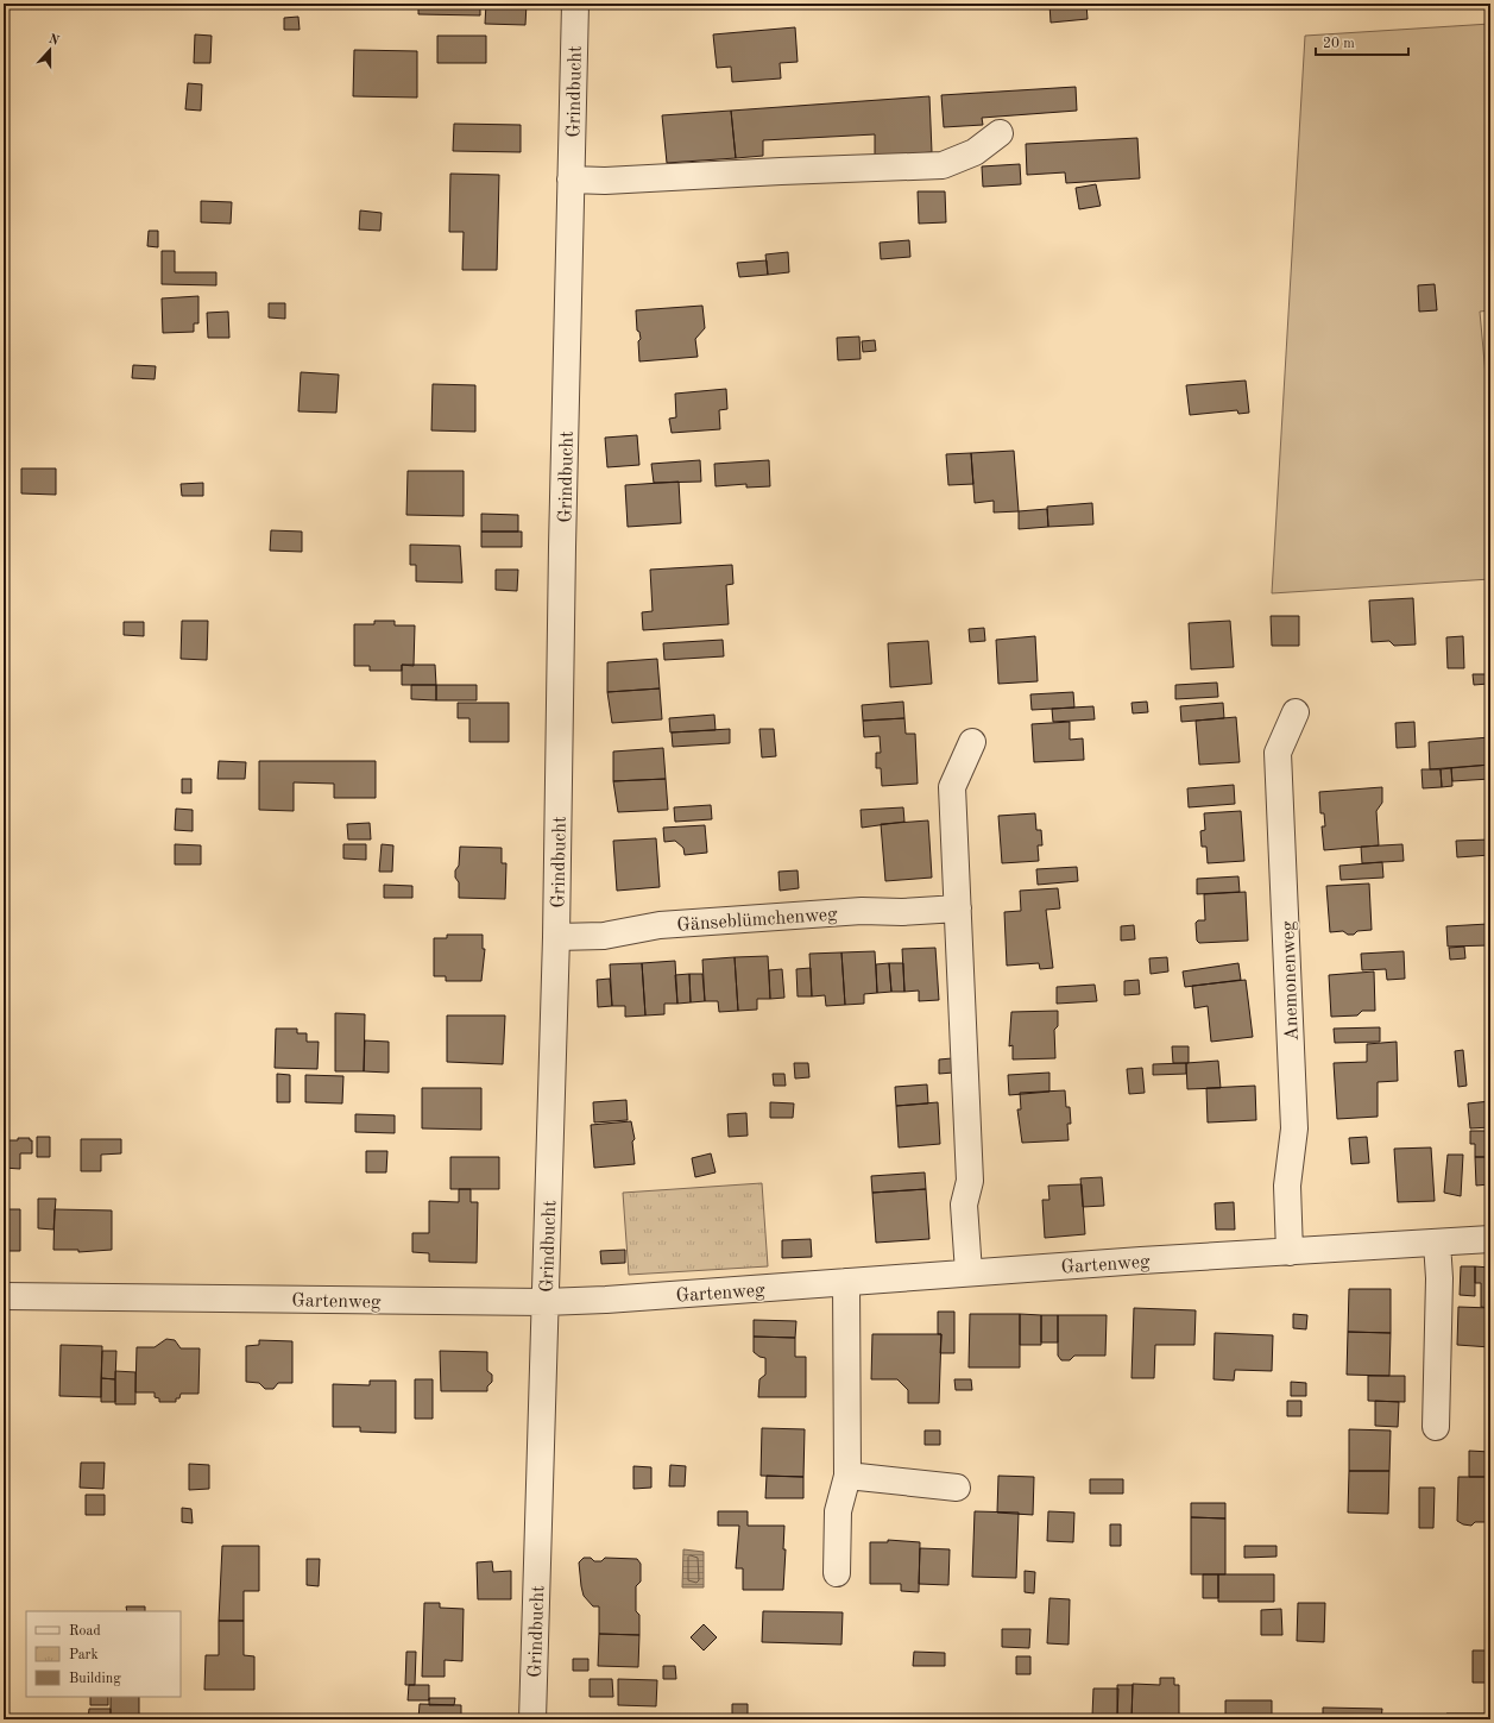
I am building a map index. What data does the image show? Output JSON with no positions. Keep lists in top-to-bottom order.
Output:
{
  "streets": {
    "street": [
      "Grindbucht",
      "Gänseblümchenweg",
      "Anemonenweg",
      "Gartenweg"
    ]
  },
  "crossings": [
    ["Grindbucht", "Gänseblümchenweg"],
    ["Grindbucht", "Gartenweg"],
    ["Anemonenweg", "Gartenweg"]
  ],
  "legend": ["Road", "Park", "Building"],
  "scale_bar": "20 m",
  "north": "top"
}
